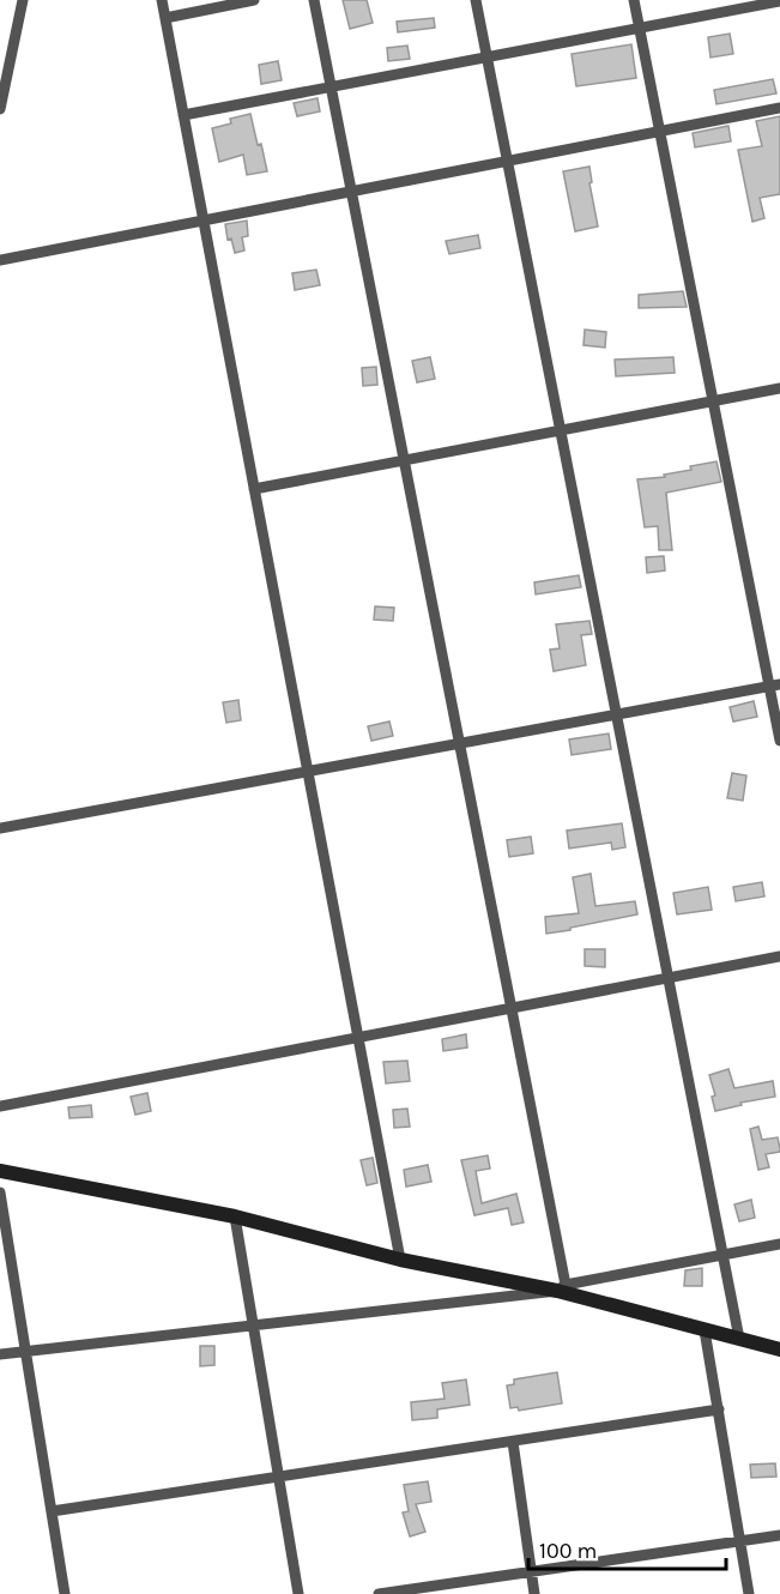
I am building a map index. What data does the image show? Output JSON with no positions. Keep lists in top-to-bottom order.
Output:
{
  "scale_bar": "100 m"
}
